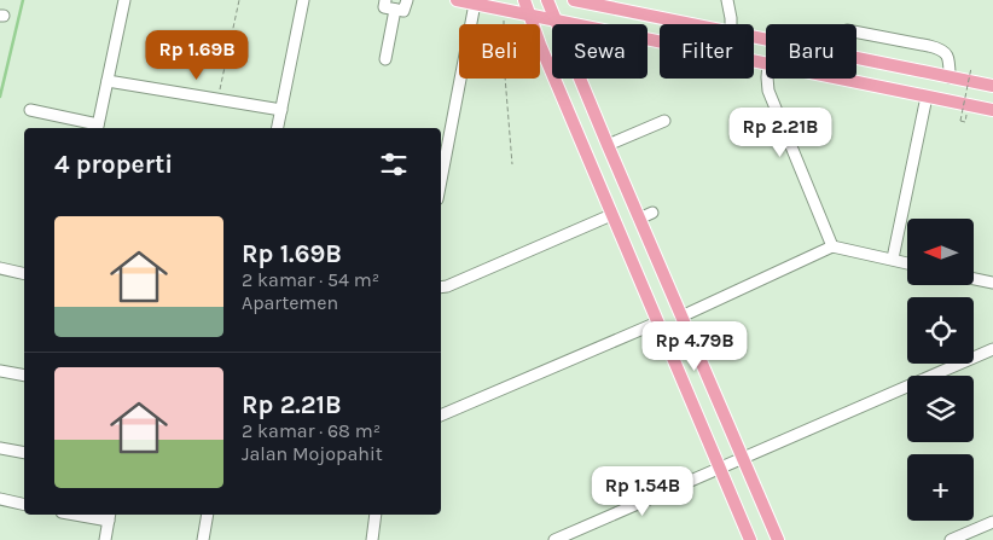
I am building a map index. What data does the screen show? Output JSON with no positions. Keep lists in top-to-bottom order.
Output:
{
  "north": "left",
  "page": {
    "chip": [
      "Beli",
      "Sewa",
      "Filter",
      "Baru"
    ],
    "price": [
      "Rp 1.69B",
      "Rp 2.21B",
      "Rp 4.79B",
      "Rp 1.54B"
    ],
    "heading": "4 properti",
    "list": [
      {
        "name": "Rp 1.69B",
        "note": "2 kamar · 54 m² · Apartemen"
      },
      {
        "name": "Rp 2.21B",
        "note": "2 kamar · 68 m² · Jalan Mojopahit"
      }
    ],
    "map_buttons": "+"
  }
}
